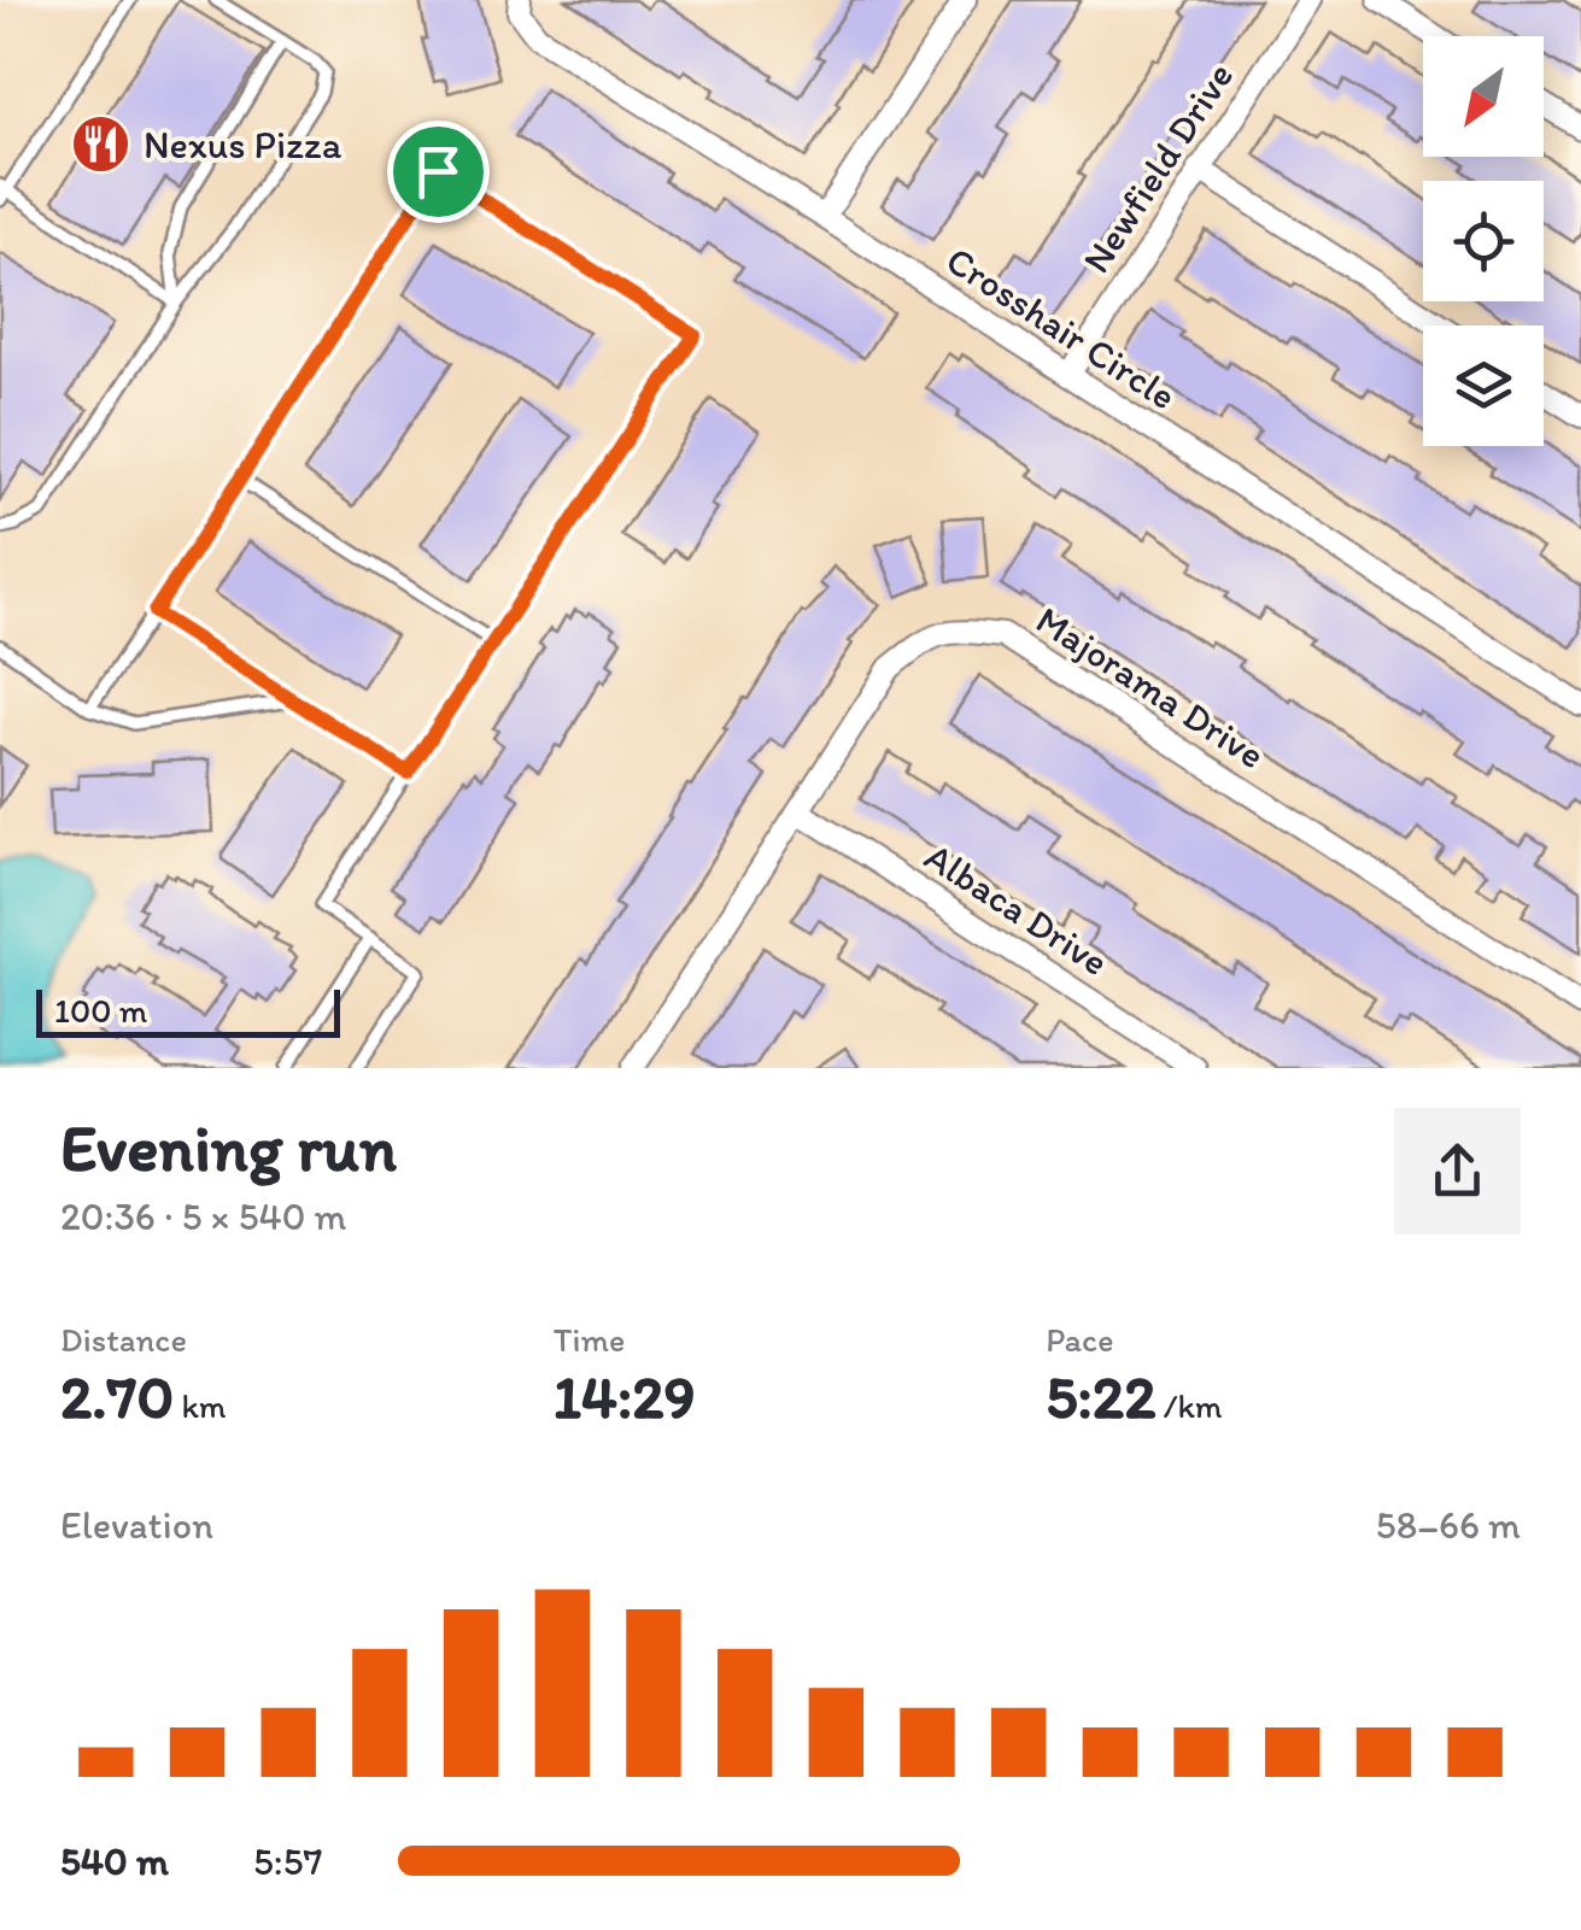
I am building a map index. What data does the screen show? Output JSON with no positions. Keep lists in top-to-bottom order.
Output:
{
  "streets": {
    "street": [
      "Newfield Drive",
      "Crosshair Circle",
      "Majorama Drive",
      "Albaca Drive"
    ]
  },
  "crossings": [
    ["Newfield Drive", "Crosshair Circle"],
    ["Majorama Drive", "Albaca Drive"]
  ],
  "places": {
    "restaurant": ["Nexus Pizza"]
  },
  "scale_bar": "100 m",
  "north": "bottom left",
  "page": {
    "scale": "100 m",
    "heading": ["Evening run", "20:36 · 5 × 540 m"],
    "stats": [
      ["Distance", "2.70 km"],
      ["Time", "14:29"],
      ["Pace", "5:22 /km"]
    ],
    "chart": ["Elevation", "58–66 m"],
    "list": [
      {
        "name": "540 m",
        "note": "5:57"
      }
    ]
  }
}
